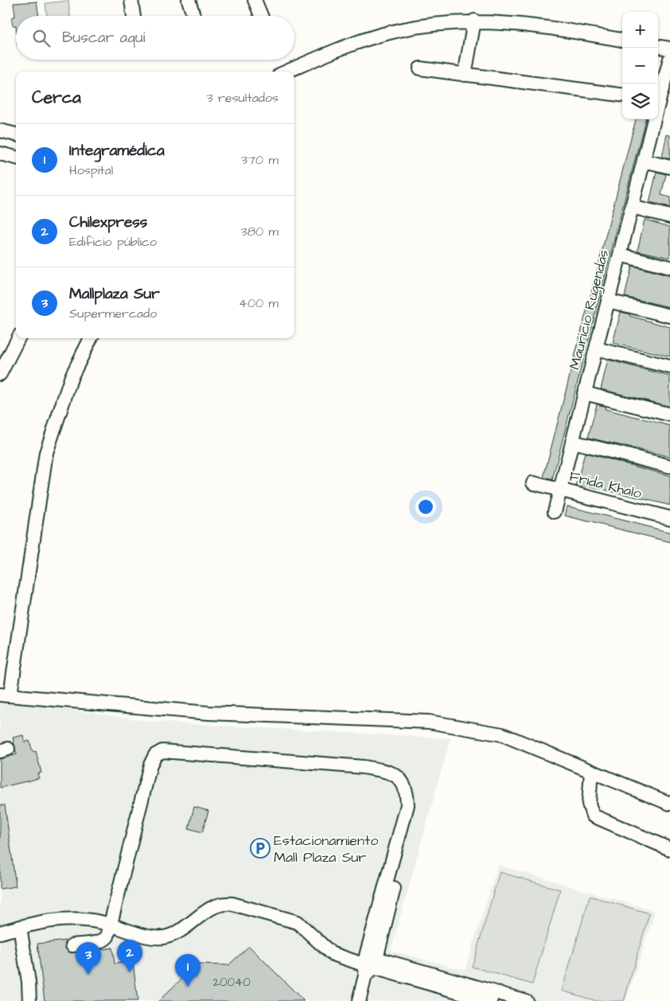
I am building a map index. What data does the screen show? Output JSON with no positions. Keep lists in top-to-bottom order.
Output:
{
  "streets": {
    "street": ["Mauricio Rugendas", "Frida Khalo"]
  },
  "crossings": [
    ["Mauricio Rugendas", "Frida Khalo"]
  ],
  "places": {
    "parking": ["Estacionamiento Mall Plaza Sur"]
  },
  "house_numbers": ["20040"],
  "page": {
    "map_buttons": ["+", "−"],
    "search": "Buscar aquí",
    "heading": ["Cerca", "3 resultados"],
    "list": [
      {
        "mark": "1",
        "name": "Integramédica",
        "note": "Hospital",
        "value": "370 m"
      },
      {
        "mark": "2",
        "name": "Chilexpress",
        "note": "Edificio público",
        "value": "380 m"
      },
      {
        "mark": "3",
        "name": "Mallplaza Sur",
        "note": "Supermercado",
        "value": "400 m"
      }
    ],
    "pins": ["2", "3", "1"]
  }
}
